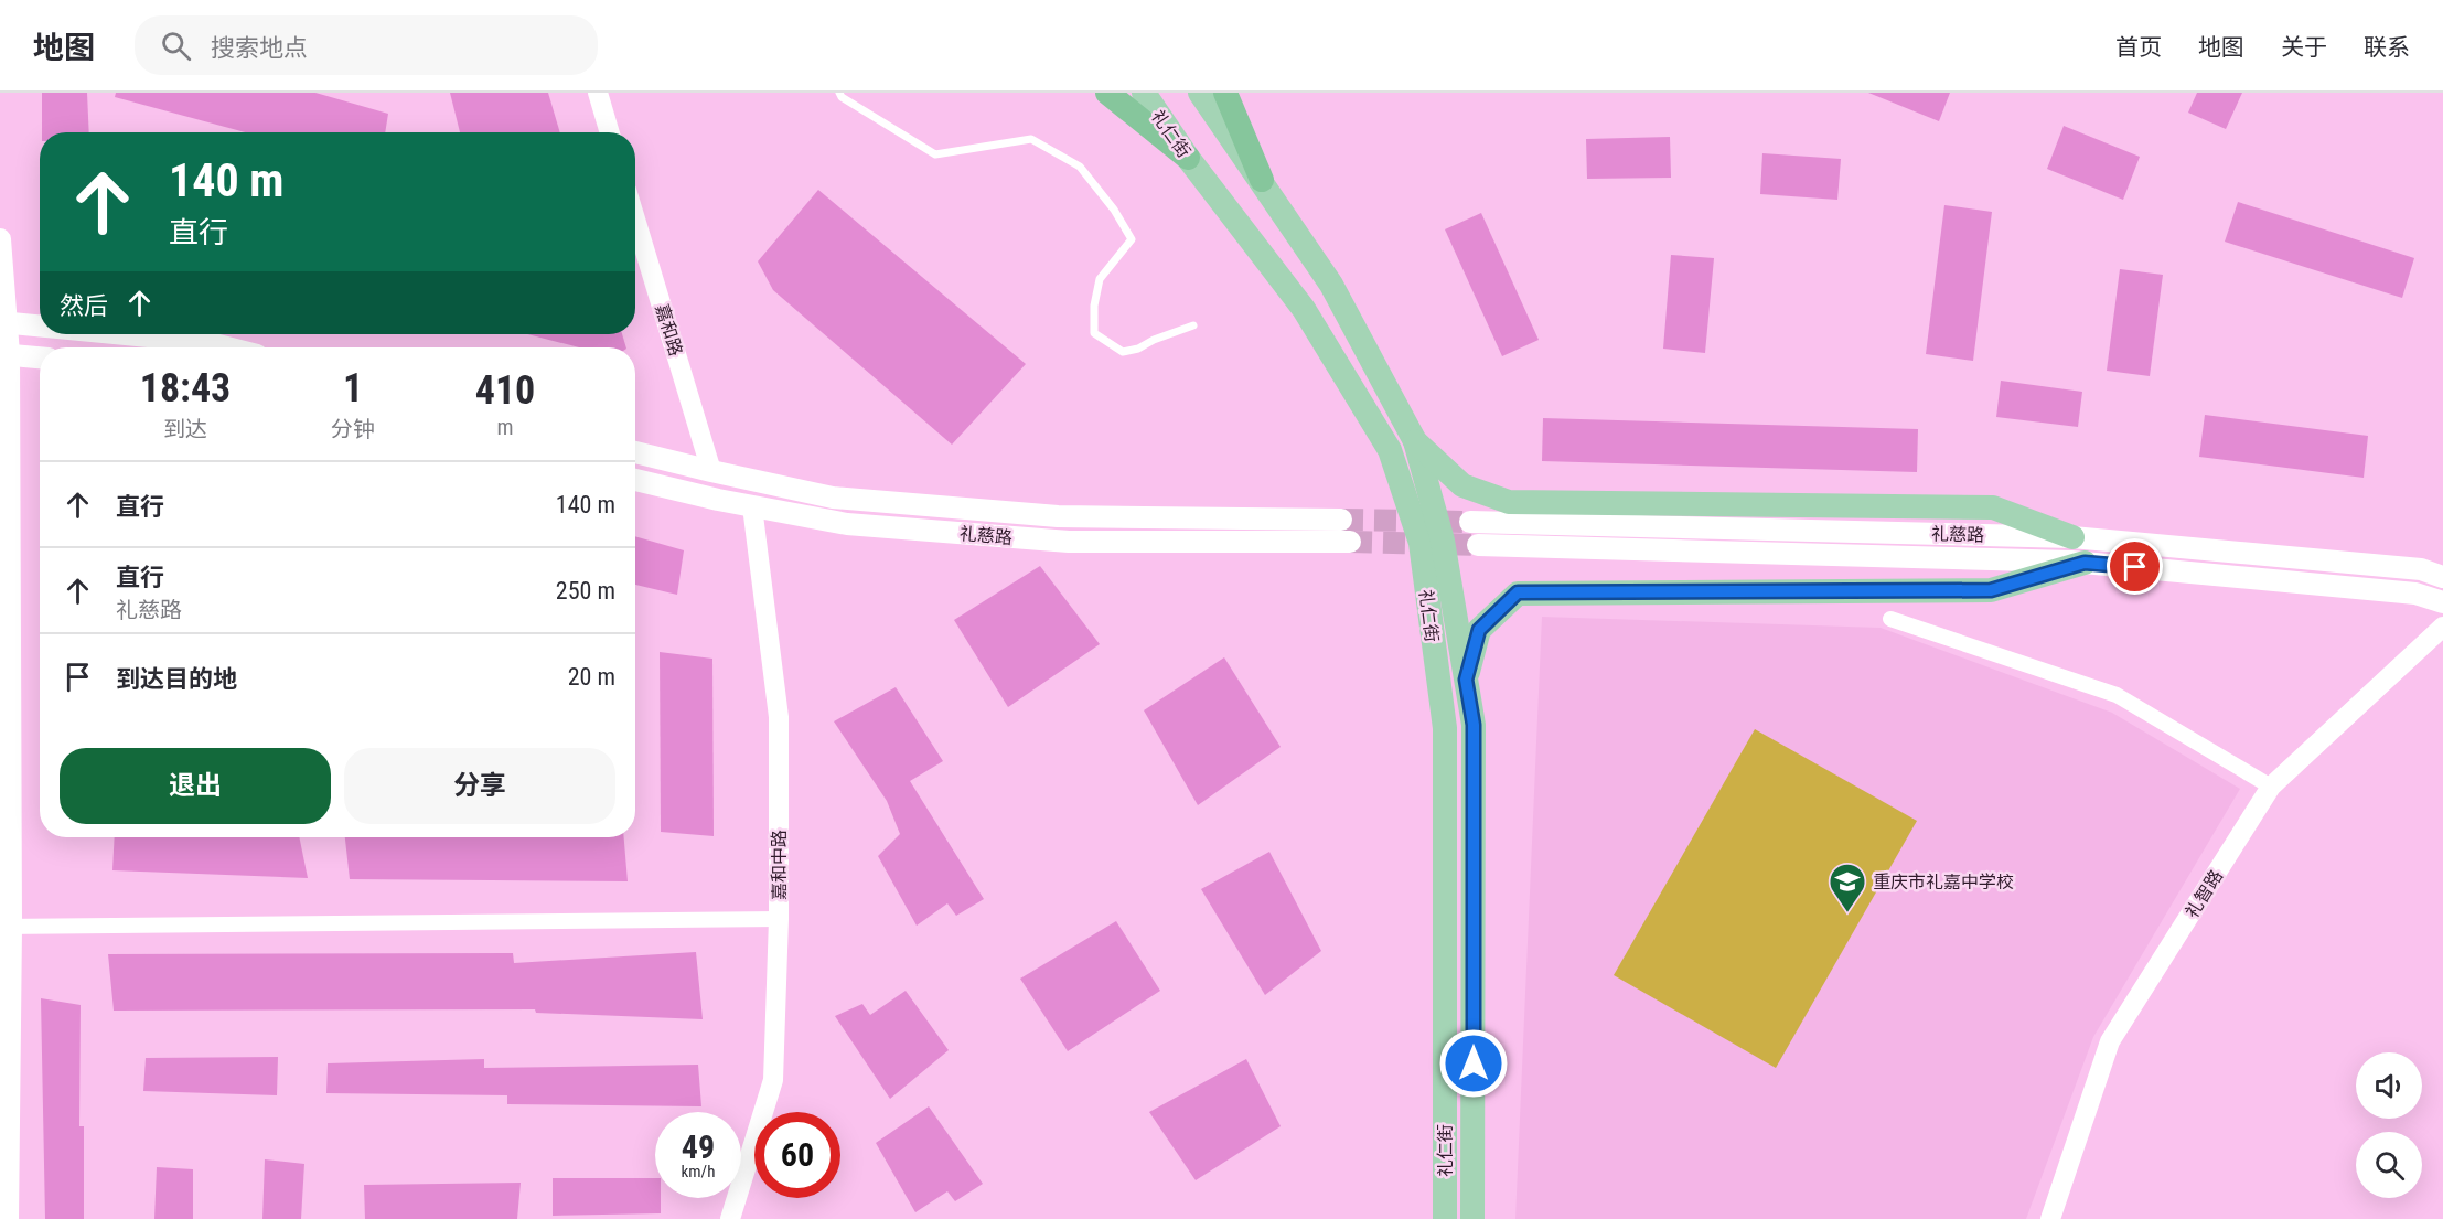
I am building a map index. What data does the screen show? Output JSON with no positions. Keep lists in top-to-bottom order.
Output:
{
  "streets": {
    "main road": ["礼仁街", "礼慈路"],
    "street": ["嘉和路", "嘉和中路", "礼智路"]
  },
  "crossings": [
    ["嘉和路", "礼慈路"],
    ["礼慈路", "嘉和中路"]
  ],
  "places": {
    "school or university": ["重庆市礼嘉中学校"]
  },
  "page": {
    "header": "地图",
    "search": "搜索地点",
    "nav": [
      "首页",
      "地图",
      "关于",
      "联系"
    ],
    "turn": ["140 m", "直行"],
    "then": "然后",
    "eta": [
      "18:43",
      "到达",
      "1",
      "分钟",
      "410",
      "m"
    ],
    "list": [
      {
        "name": "直行",
        "value": "140 m"
      },
      {
        "name": "直行",
        "note": "礼慈路",
        "value": "250 m"
      },
      {
        "name": "到达目的地",
        "value": "20 m"
      }
    ],
    "buttons": ["退出", "分享"],
    "speed": "49 km/h",
    "limit": "60"
  }
}
